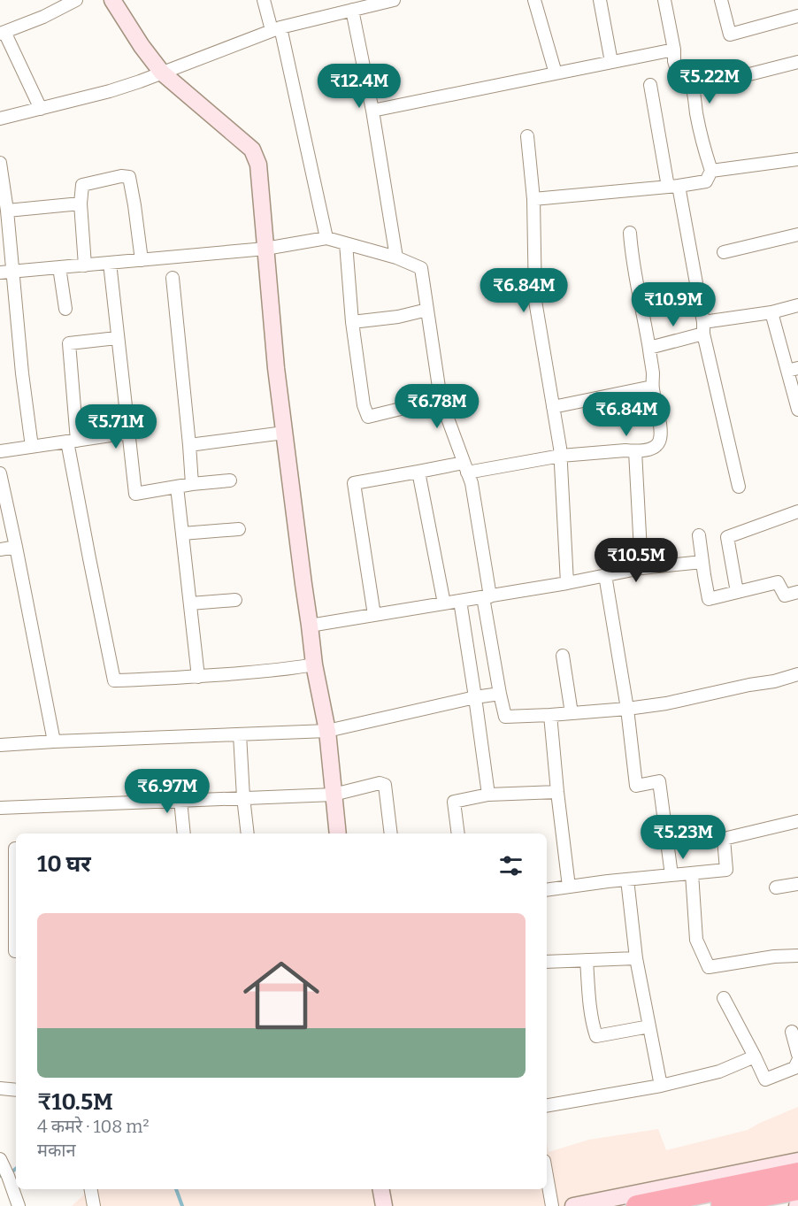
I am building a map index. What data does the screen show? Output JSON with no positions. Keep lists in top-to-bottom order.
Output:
{
  "page": {
    "price": [
      "₹5.22M",
      "₹12.4M",
      "₹6.84M",
      "₹10.9M",
      "₹6.78M",
      "₹6.84M",
      "₹5.71M",
      "₹10.5M",
      "₹6.97M",
      "₹5.23M"
    ],
    "heading": "10 घर",
    "list": [
      {
        "name": "₹10.5M",
        "note": "4 कमरे · 108 m² · मकान"
      }
    ]
  }
}
